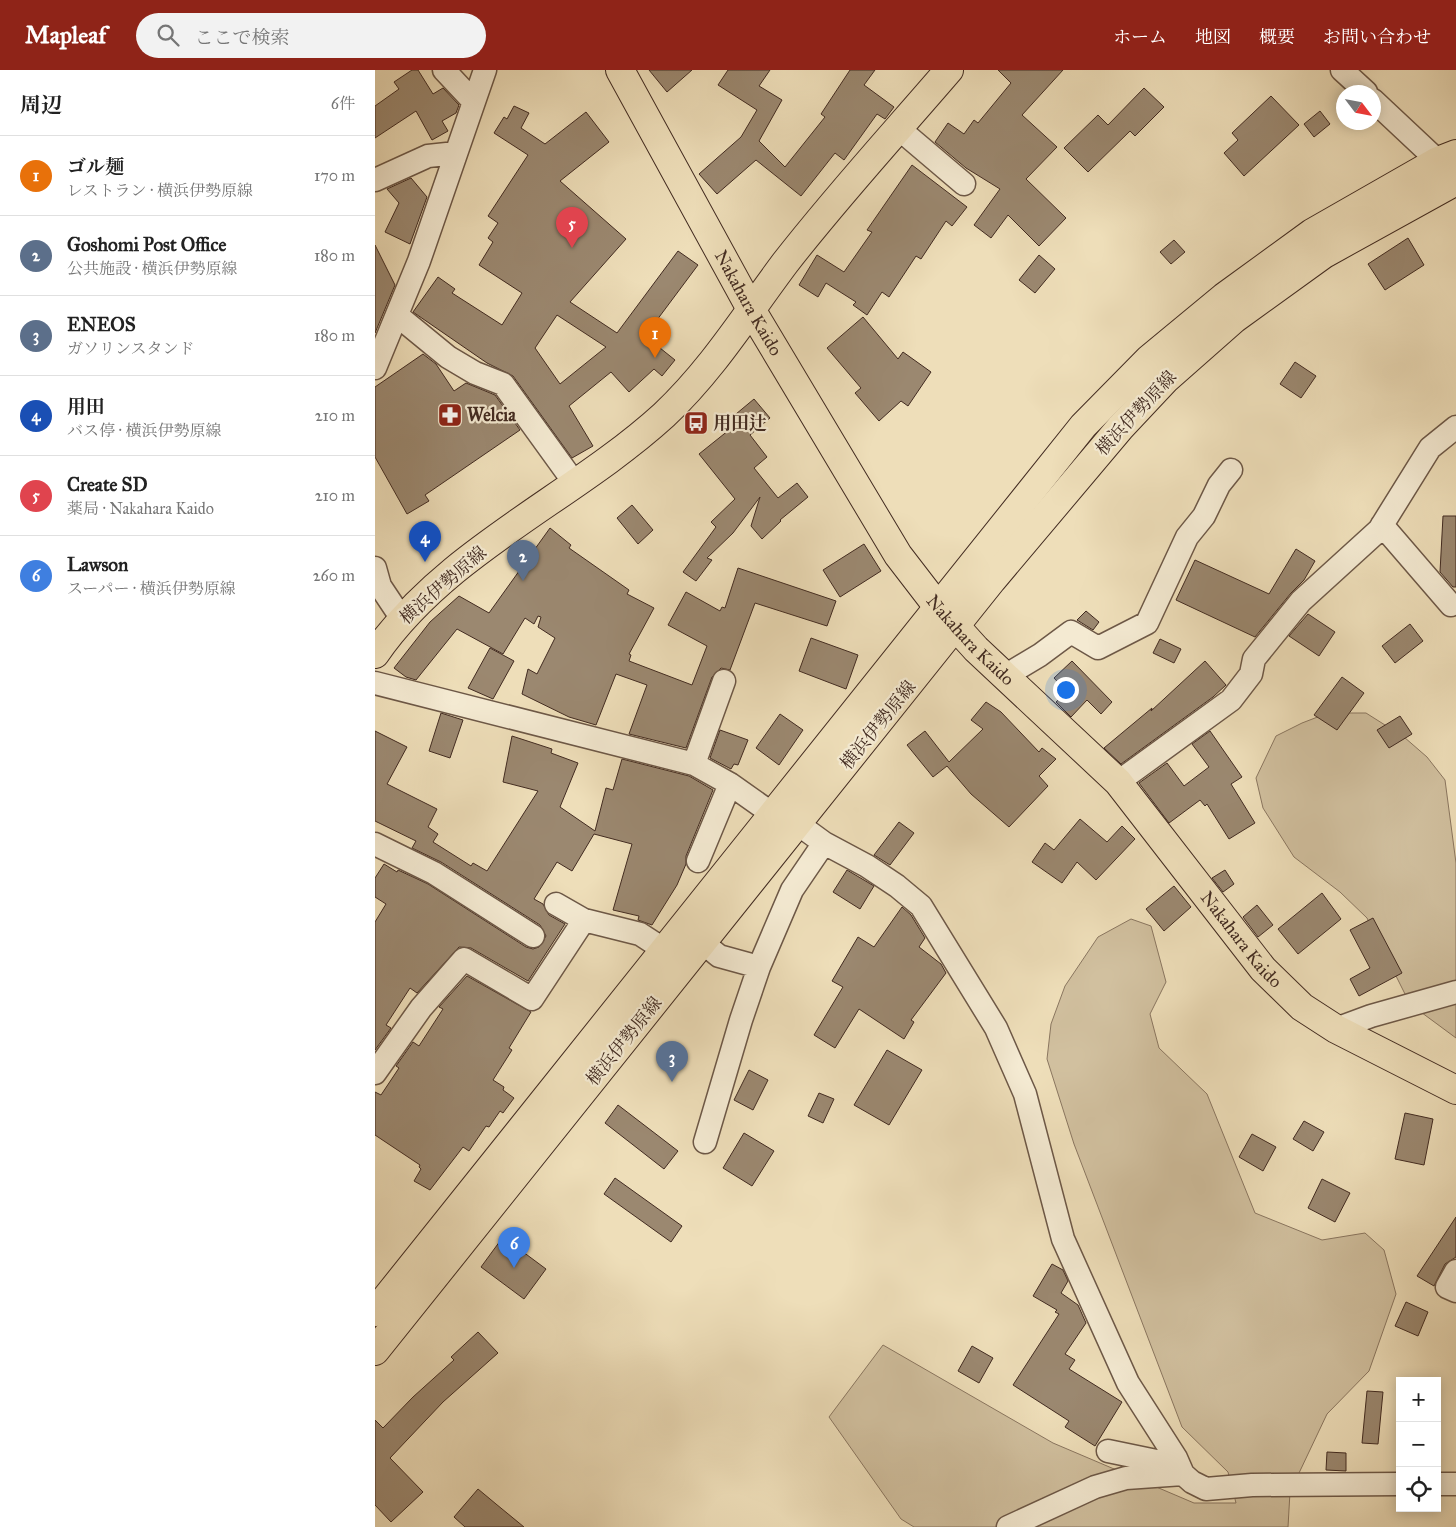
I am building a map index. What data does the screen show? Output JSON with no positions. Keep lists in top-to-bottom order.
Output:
{
  "streets": {
    "main road": ["Nakahara Kaido", "横浜伊勢原線"]
  },
  "crossings": [
    ["Nakahara Kaido", "横浜伊勢原線"]
  ],
  "places": {
    "pharmacy": ["Welcia"],
    "bus stop": ["用田辻"]
  },
  "north": "bottom right",
  "page": {
    "header": "Mapleaf",
    "search": "ここで検索",
    "nav": [
      "ホーム",
      "地図",
      "概要",
      "お問い合わせ"
    ],
    "heading": ["周辺", "6件"],
    "list": [
      {
        "mark": "1",
        "name": "ゴル麺",
        "note": "レストラン · 横浜伊勢原線",
        "value": "170 m"
      },
      {
        "mark": "2",
        "name": "Goshomi Post Office",
        "note": "公共施設 · 横浜伊勢原線",
        "value": "180 m"
      },
      {
        "mark": "3",
        "name": "ENEOS",
        "note": "ガソリンスタンド",
        "value": "180 m"
      },
      {
        "mark": "4",
        "name": "用田",
        "note": "バス停 · 横浜伊勢原線",
        "value": "210 m"
      },
      {
        "mark": "5",
        "name": "Create SD",
        "note": "薬局 · Nakahara Kaido",
        "value": "210 m"
      },
      {
        "mark": "6",
        "name": "Lawson",
        "note": "スーパー · 横浜伊勢原線",
        "value": "260 m"
      }
    ],
    "pins": [
      "5",
      "1",
      "4",
      "2",
      "3",
      "6"
    ],
    "map_buttons": ["+", "−"]
  }
}
